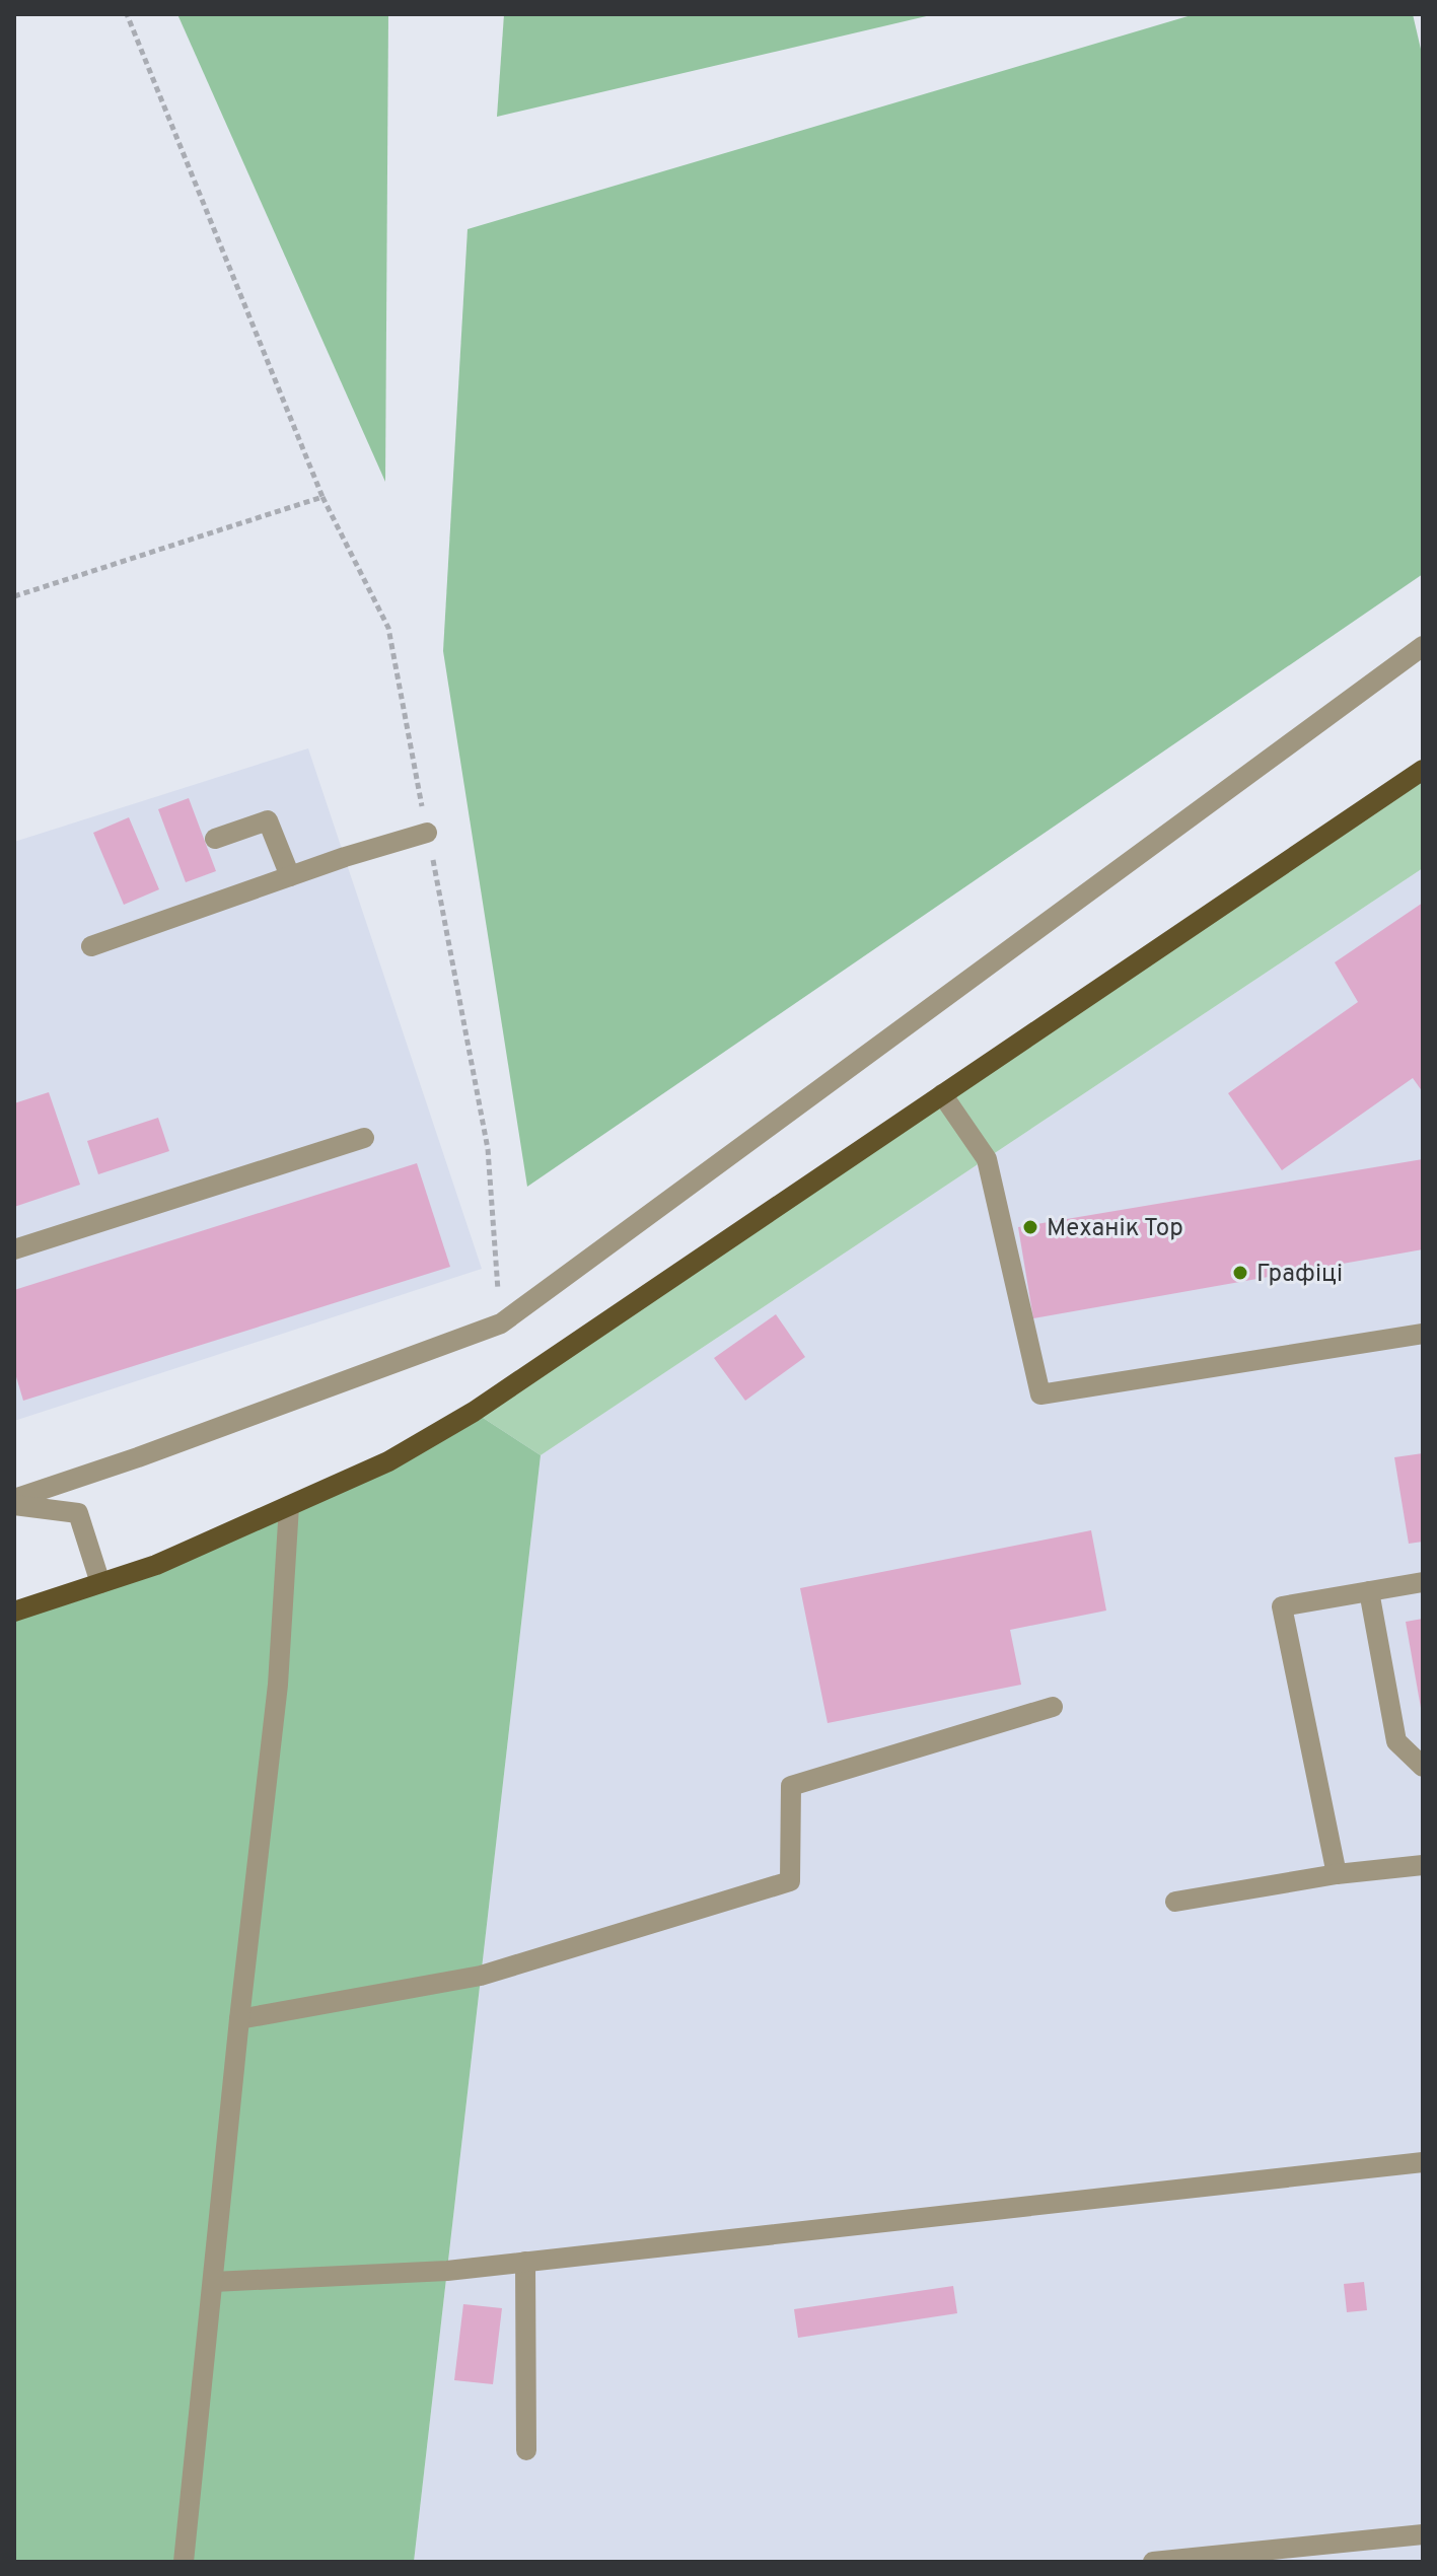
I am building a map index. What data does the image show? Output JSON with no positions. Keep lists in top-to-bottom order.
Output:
{
  "places": ["Механік Тор", "Графіці"]
}
